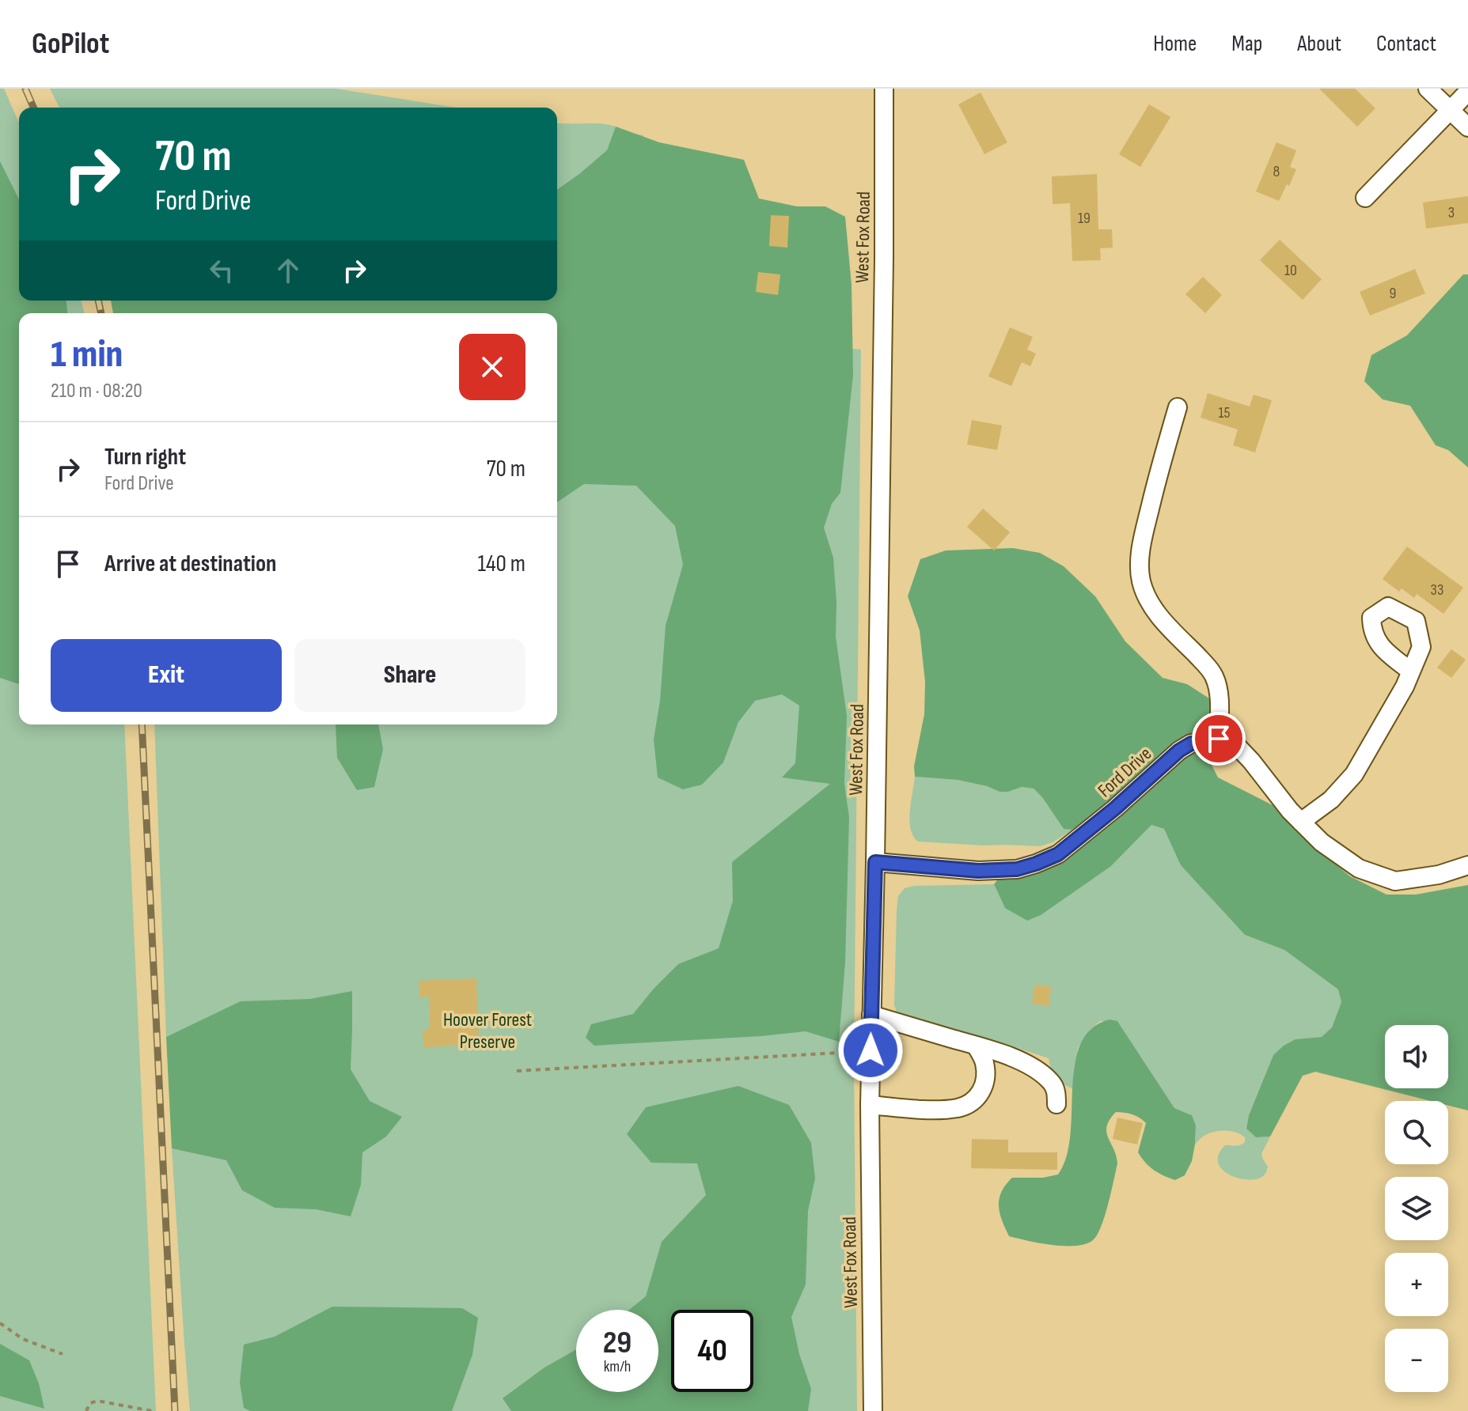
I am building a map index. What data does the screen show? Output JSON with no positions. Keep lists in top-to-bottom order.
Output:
{
  "streets": {
    "street": ["West Fox Road", "Ford Drive"]
  },
  "crossings": [
    ["West Fox Road", "Ford Drive"]
  ],
  "parks": ["Hoover Forest Preserve"],
  "house_numbers": [
    "8",
    "3",
    "19",
    "10",
    "9",
    "15",
    "33"
  ],
  "page": {
    "header": "GoPilot",
    "nav": [
      "Home",
      "Map",
      "About",
      "Contact"
    ],
    "turn": ["70 m", "Ford Drive"],
    "heading": ["1 min", "210 m · 08:20"],
    "list": [
      {
        "name": "Turn right",
        "note": "Ford Drive",
        "value": "70 m"
      },
      {
        "name": "Arrive at destination",
        "value": "140 m"
      }
    ],
    "buttons": ["Exit", "Share"],
    "map_buttons": ["+", "−"],
    "speed": "29 km/h",
    "limit": "40"
  }
}
